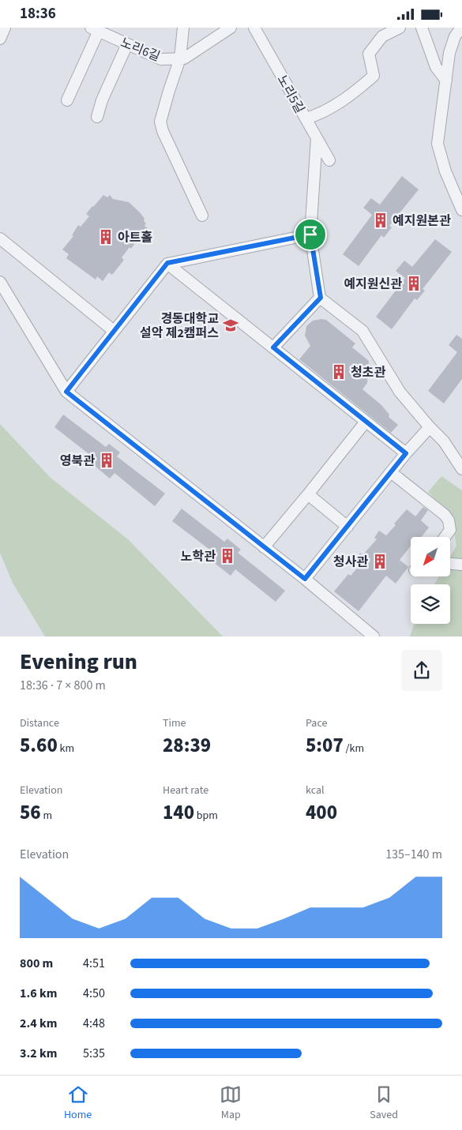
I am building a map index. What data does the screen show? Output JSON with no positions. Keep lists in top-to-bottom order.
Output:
{
  "streets": {
    "street": ["노리6길", "노리5길"]
  },
  "places": {
    "building": [
      "예지원본관",
      "아트홀",
      "예지원신관",
      "청초관",
      "영북관",
      "노학관",
      "청사관"
    ],
    "school or university": ["경동대학교 설악 제2캠퍼스"]
  },
  "north": "bottom left",
  "page": {
    "status": "18:36",
    "heading": ["Evening run", "18:36 · 7 × 800 m"],
    "stats": [
      ["Distance", "5.60 km"],
      ["Time", "28:39"],
      ["Pace", "5:07 /km"],
      ["Elevation", "56 m"],
      ["Heart rate", "140 bpm"],
      ["kcal", "400"]
    ],
    "chart": ["Elevation", "135–140 m"],
    "list": [
      {
        "name": "800 m",
        "note": "4:51"
      },
      {
        "name": "1.6 km",
        "note": "4:50"
      },
      {
        "name": "2.4 km",
        "note": "4:48"
      },
      {
        "name": "3.2 km",
        "note": "5:35"
      }
    ],
    "tabs": ["Home", "Map", "Saved"]
  }
}
